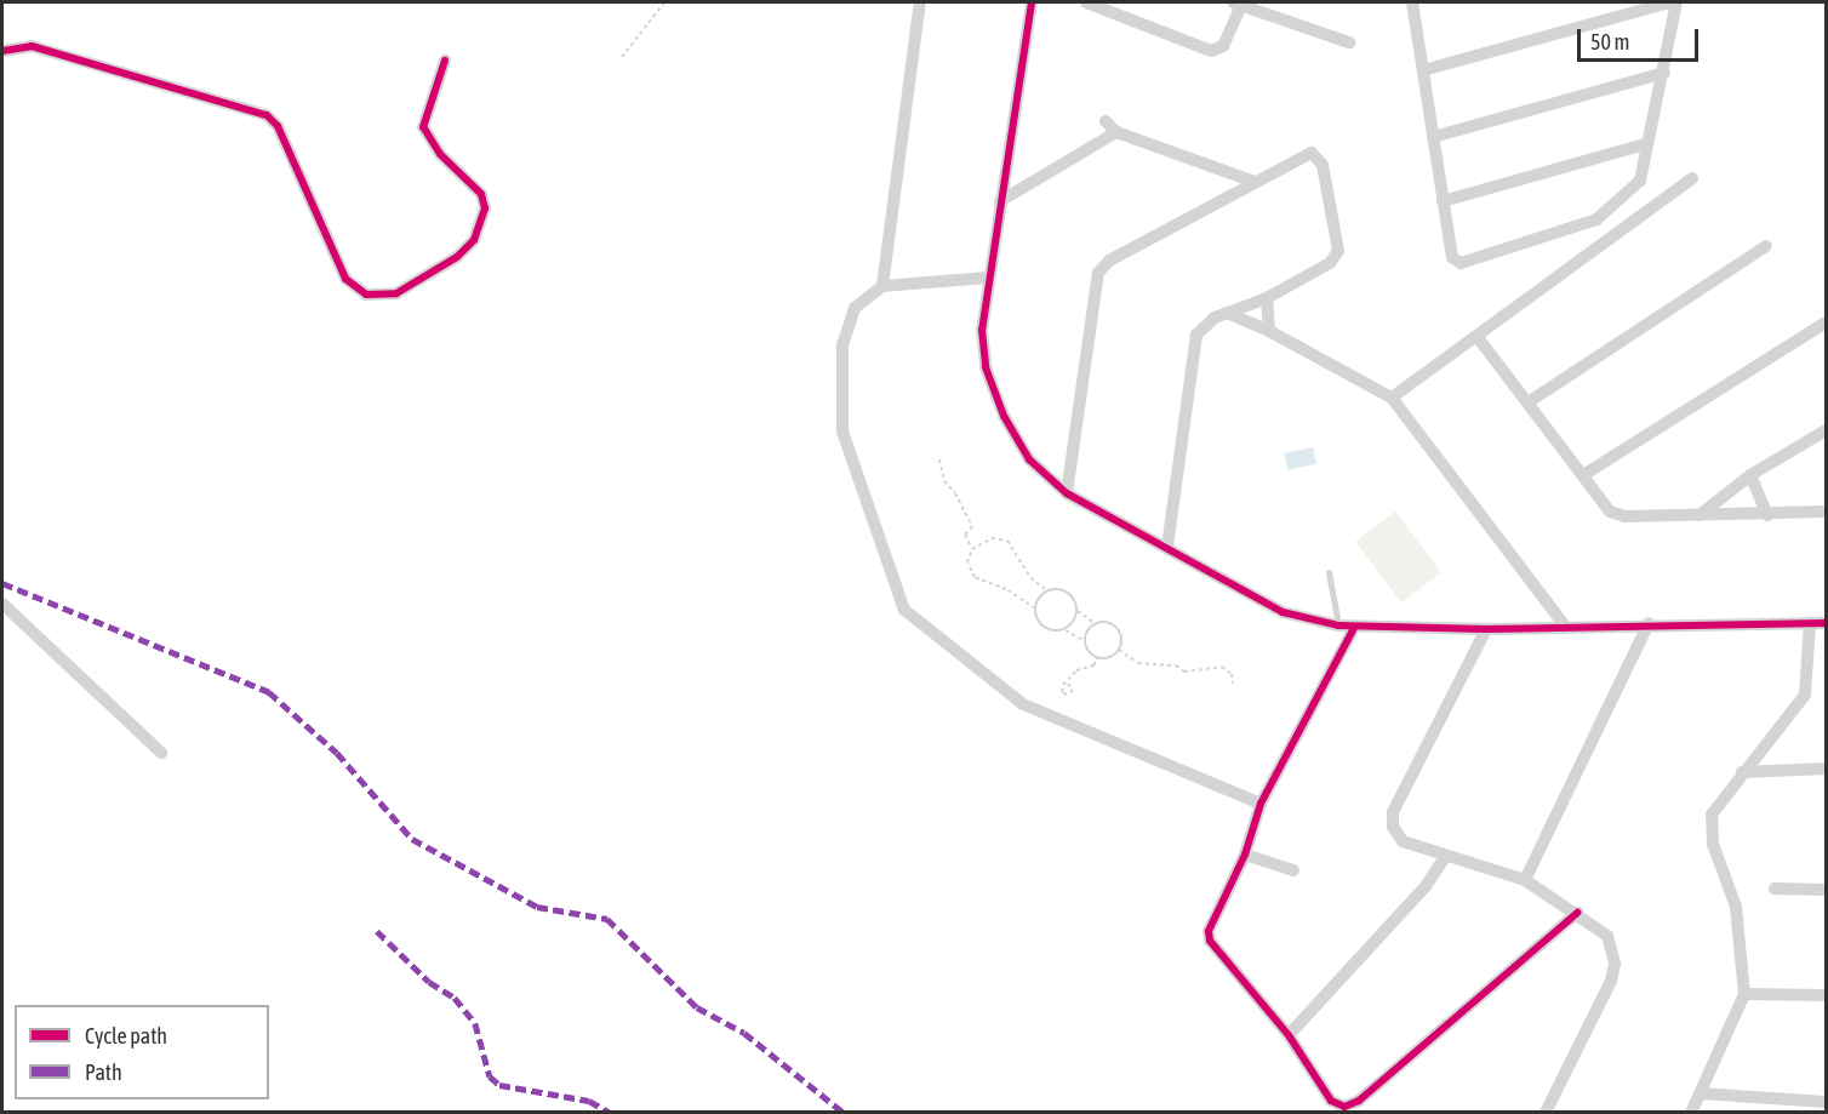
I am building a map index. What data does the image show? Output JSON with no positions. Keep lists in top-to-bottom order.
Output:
{
  "legend": ["Cycle path", "Path"],
  "scale_bar": "50 m"
}
